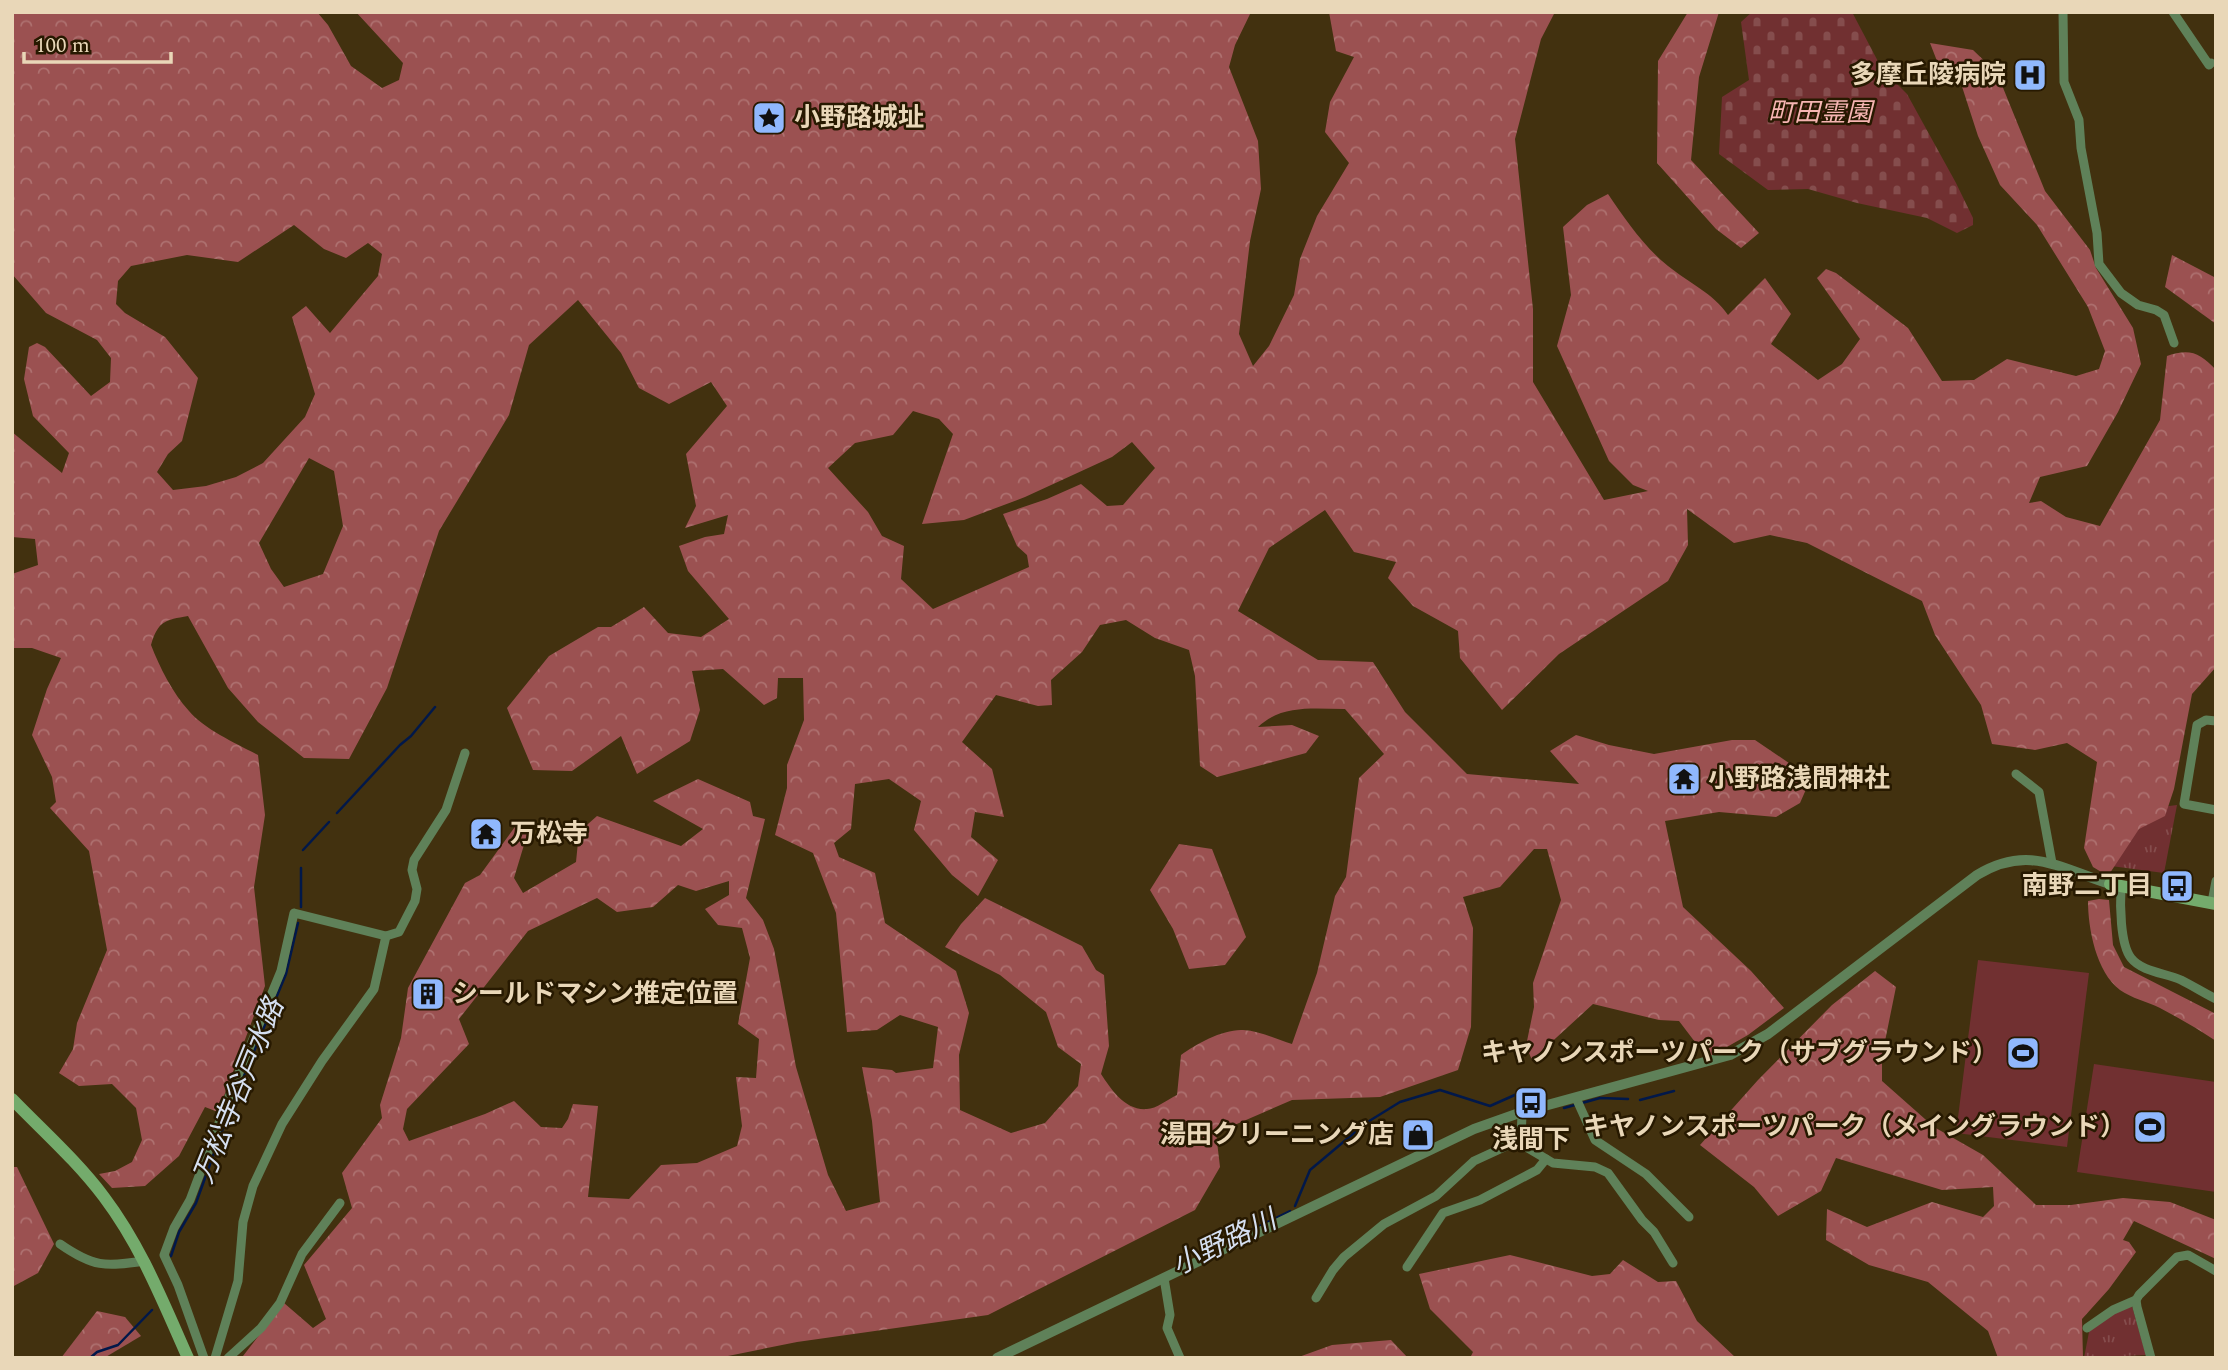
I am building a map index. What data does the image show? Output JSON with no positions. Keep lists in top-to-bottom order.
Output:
{
  "water": ["万松寺谷戸水路", "小野路川"],
  "parks": ["町田霊園"],
  "places": {
    "hospital": ["多摩丘陵病院"],
    "place": ["小野路城址"],
    "temple": ["小野路浅間神社", "万松寺"],
    "bus stop": ["南野二丁目", "浅間下"],
    "building": ["シールドマシン推定位置"],
    "sports": ["キヤノンスポーツパーク（サブグラウンド）", "キヤノンスポーツパーク（メイングラウンド）"],
    "shop": ["湯田クリーニング店"]
  },
  "scale_bar": "100 m"
}
